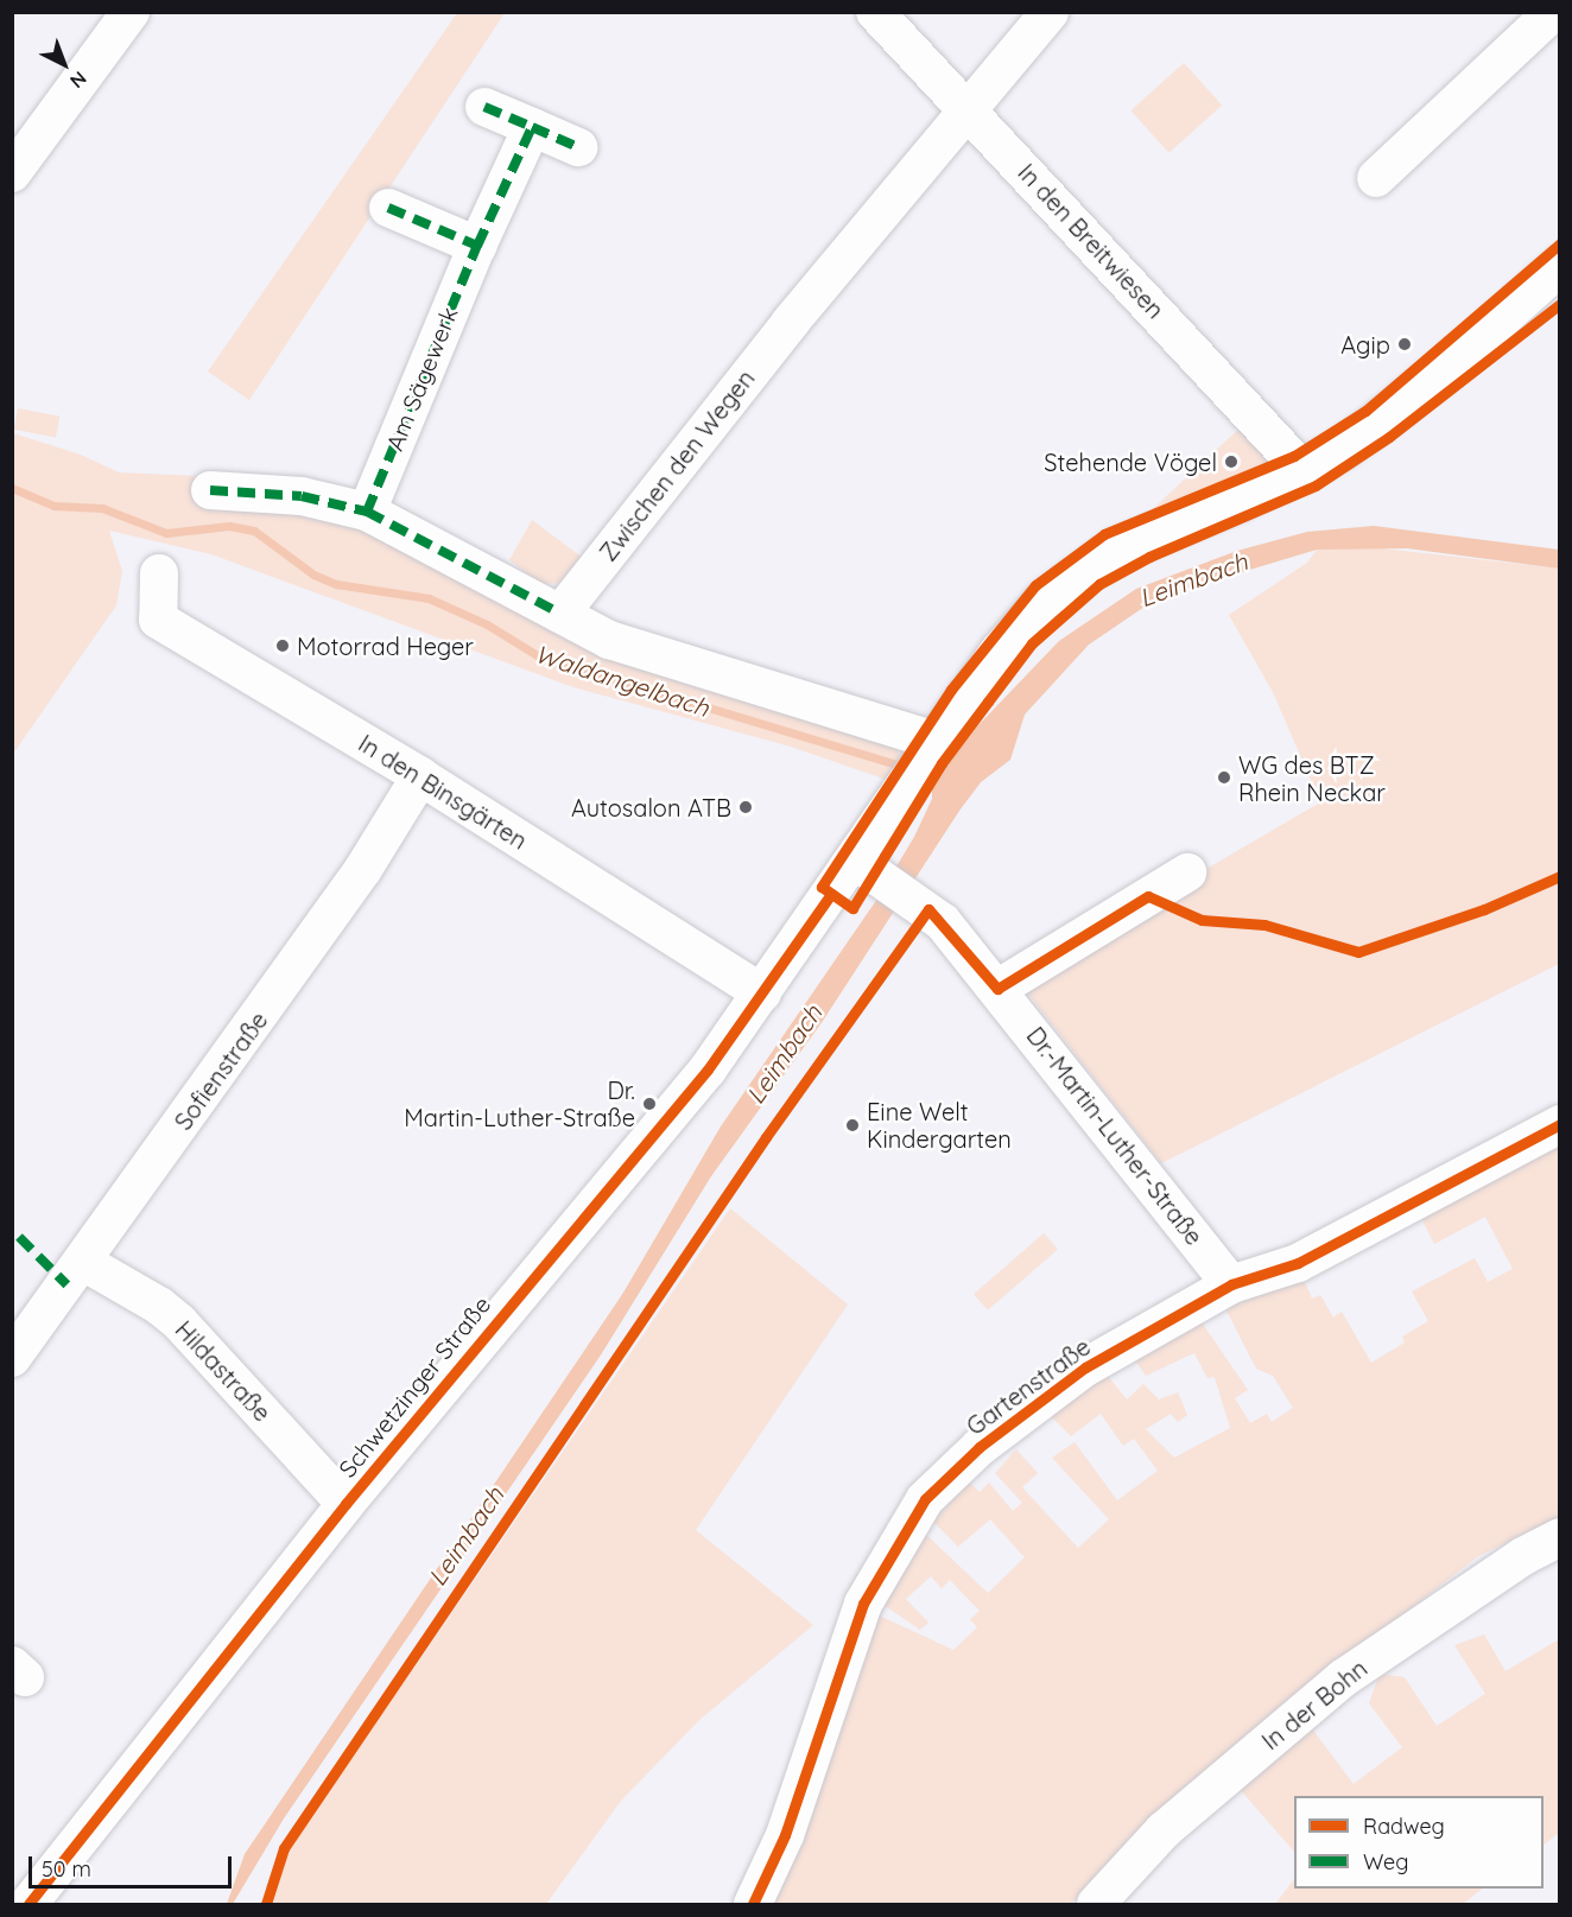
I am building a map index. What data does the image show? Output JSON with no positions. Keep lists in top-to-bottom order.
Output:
{
  "streets": {
    "street": [
      "In den Breitwiesen",
      "Am Sägewerk",
      "Zwischen den Wegen",
      "In den Binsgärten",
      "Sofienstraße",
      "Dr.-Martin-Luther-Straße",
      "Hildastraße",
      "Schwetzinger Straße",
      "Gartenstraße",
      "In der Bohn"
    ]
  },
  "crossings": [
    ["In den Breitwiesen", "Zwischen den Wegen"],
    ["In den Breitwiesen", "Schwetzinger Straße"],
    ["In den Binsgärten", "Sofienstraße"],
    ["In den Binsgärten", "Schwetzinger Straße"],
    ["Sofienstraße", "Hildastraße"],
    ["Dr.-Martin-Luther-Straße", "Schwetzinger Straße"],
    ["Dr.-Martin-Luther-Straße", "Gartenstraße"],
    ["Hildastraße", "Schwetzinger Straße"]
  ],
  "water": ["Leimbach", "Waldangelbach"],
  "places": [
    "Agip",
    "Stehende Vögel",
    "Motorrad Heger",
    "WG des BTZ Rhein Neckar",
    "Autosalon ATB",
    "Dr. Martin-Luther-Straße",
    "Eine Welt Kindergarten"
  ],
  "legend": ["Radweg", "Weg"],
  "scale_bar": "50 m",
  "north": "bottom right"
}
